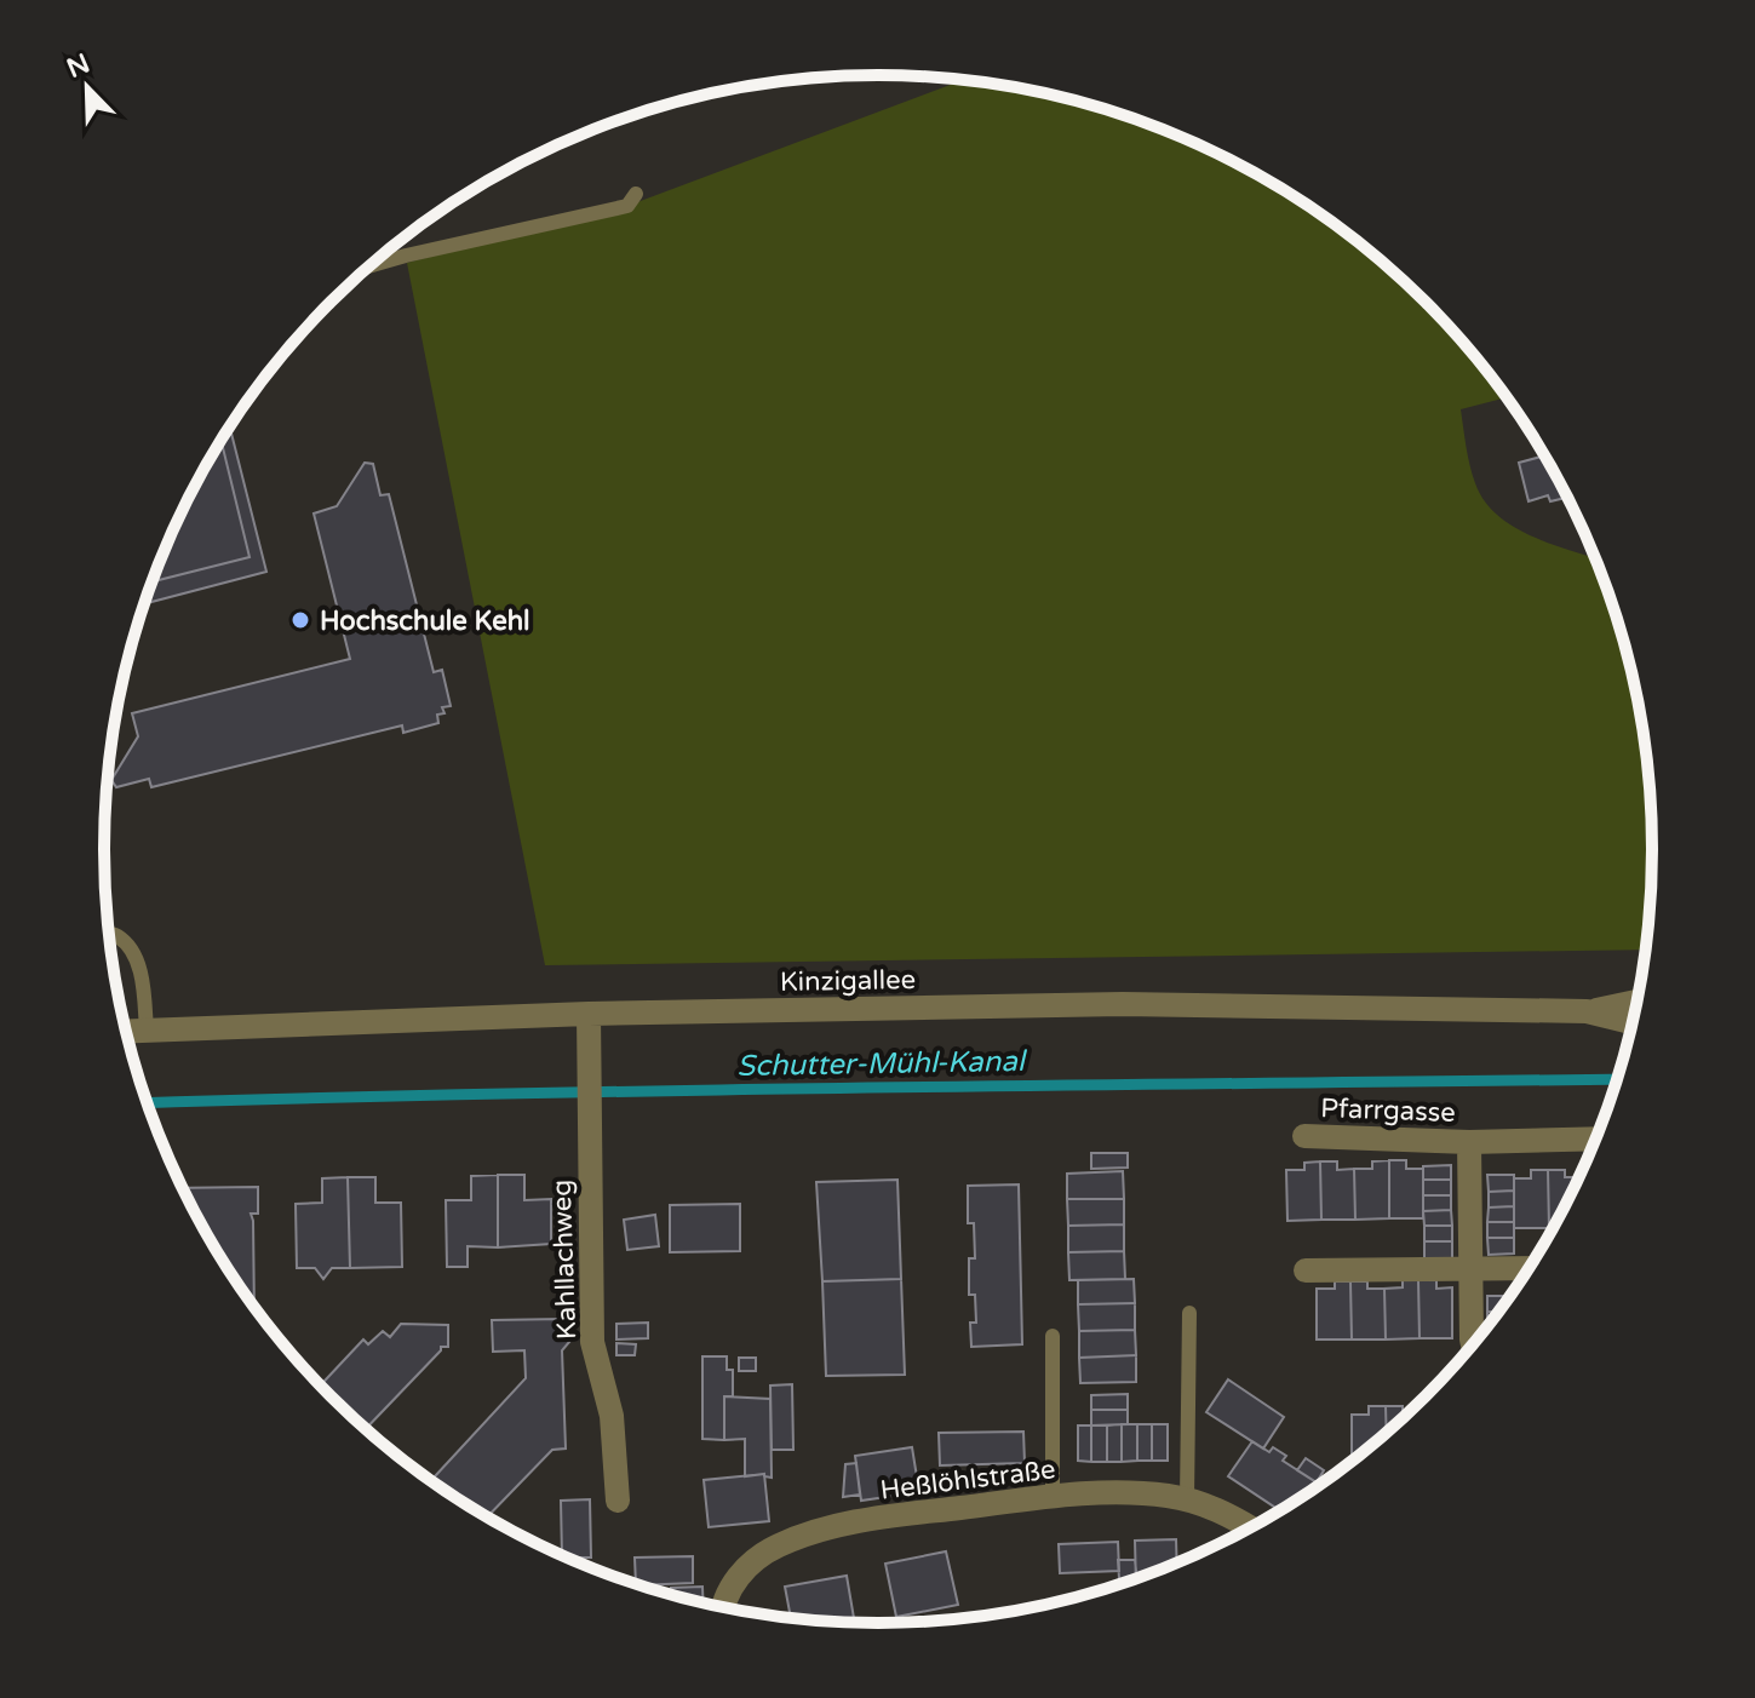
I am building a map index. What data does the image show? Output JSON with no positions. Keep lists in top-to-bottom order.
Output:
{
  "streets": {
    "street": [
      "Kinzigallee",
      "Pfarrgasse",
      "Kahllachweg",
      "Heßlöhlstraße"
    ]
  },
  "crossings": [
    ["Kinzigallee", "Kahllachweg"]
  ],
  "water": ["Schutter-Mühl-Kanal"],
  "places": ["Hochschule Kehl"],
  "north": "top left"
}
